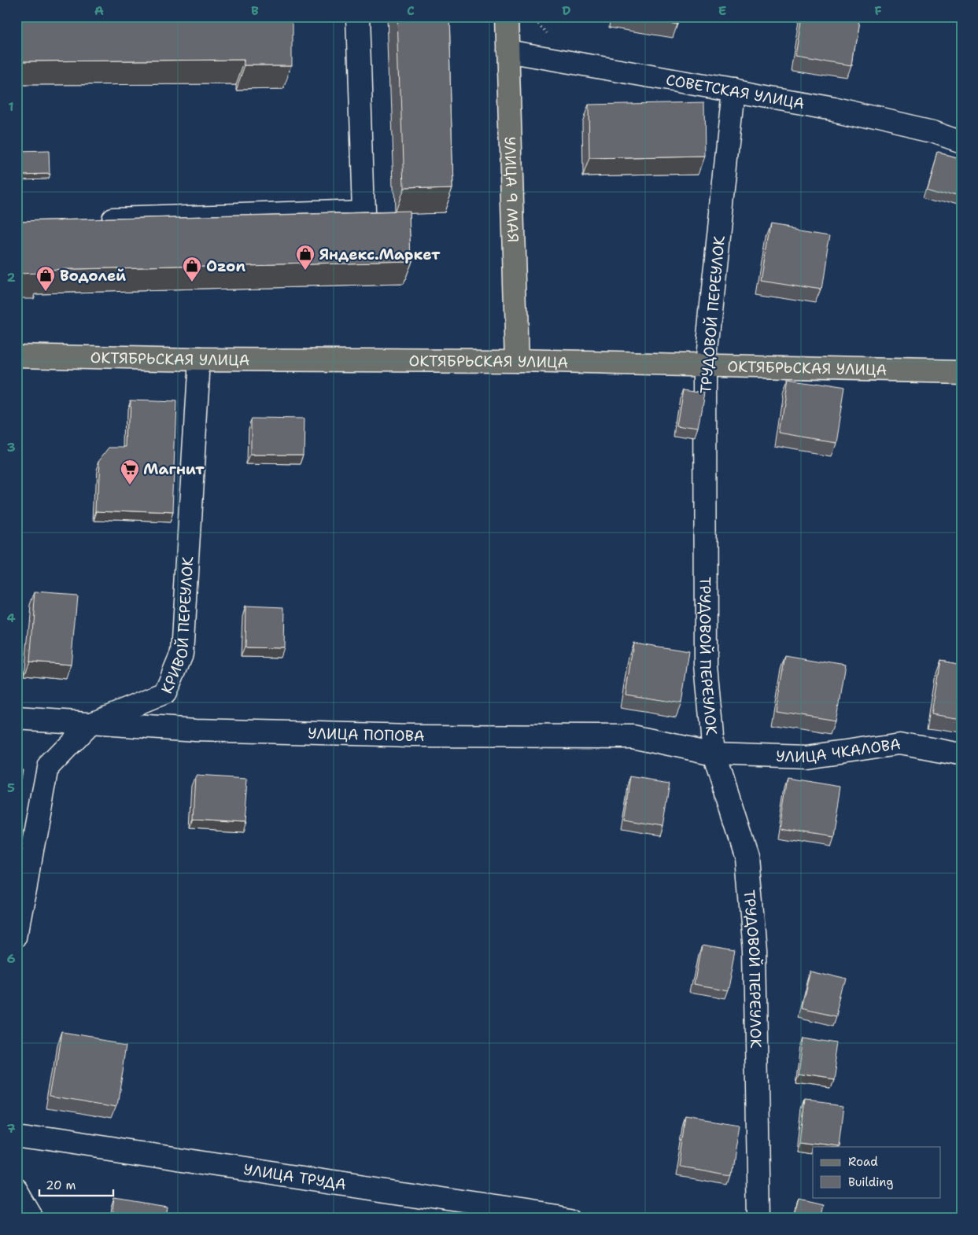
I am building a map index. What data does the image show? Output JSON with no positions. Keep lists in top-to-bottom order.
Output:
{
  "streets": {
    "main road": ["УЛИЦА 9 МАЯ", "ОКТЯБРЬСКАЯ УЛИЦА"],
    "street": [
      "СОВЕТСКАЯ УЛИЦА",
      "ТРУДОВОЙ ПЕРЕУЛОК",
      "КРИВОЙ ПЕРЕУЛОК",
      "УЛИЦА ПОПОВА",
      "УЛИЦА ЧКАЛОВА",
      "УЛИЦА ТРУДА"
    ]
  },
  "crossings": [
    ["СОВЕТСКАЯ УЛИЦА", "УЛИЦА 9 МАЯ"],
    ["СОВЕТСКАЯ УЛИЦА", "ТРУДОВОЙ ПЕРЕУЛОК"],
    ["УЛИЦА 9 МАЯ", "ОКТЯБРЬСКАЯ УЛИЦА"],
    ["ТРУДОВОЙ ПЕРЕУЛОК", "ОКТЯБРЬСКАЯ УЛИЦА"],
    ["ТРУДОВОЙ ПЕРЕУЛОК", "УЛИЦА ПОПОВА"],
    ["ТРУДОВОЙ ПЕРЕУЛОК", "УЛИЦА ЧКАЛОВА"],
    ["ОКТЯБРЬСКАЯ УЛИЦА", "КРИВОЙ ПЕРЕУЛОК"],
    ["КРИВОЙ ПЕРЕУЛОК", "УЛИЦА ПОПОВА"],
    ["УЛИЦА ПОПОВА", "УЛИЦА ЧКАЛОВА"]
  ],
  "places": {
    "shop": ["Яндекс.Маркет", "Ozon", "Водолей"],
    "supermarket": ["Магнит"]
  },
  "legend": ["Road", "Building"],
  "scale_bar": "20 m",
  "grid": {
    "columns": [
      "A",
      "B",
      "C",
      "D",
      "E",
      "F"
    ],
    "rows": [
      "1",
      "2",
      "3",
      "4",
      "5",
      "6",
      "7"
    ]
  }
}
